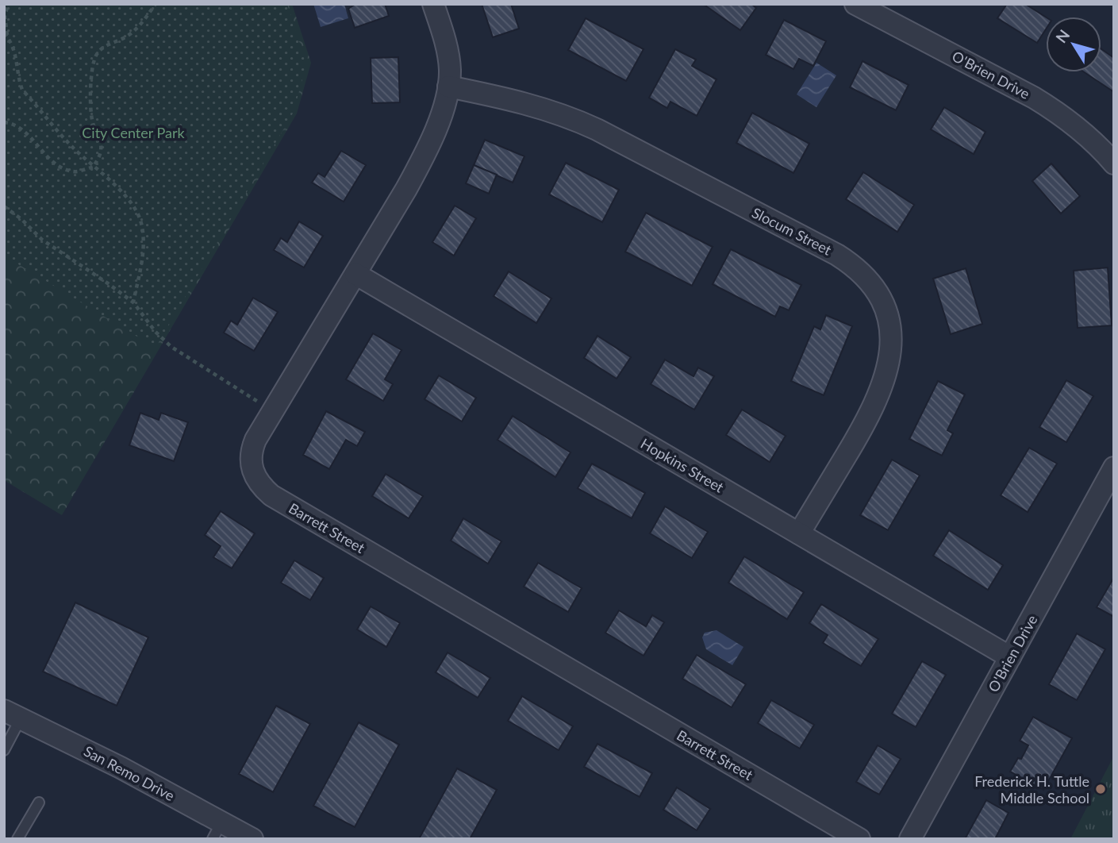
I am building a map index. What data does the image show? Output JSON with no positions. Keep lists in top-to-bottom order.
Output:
{
  "streets": {
    "street": [
      "O'Brien Drive",
      "Slocum Street",
      "Hopkins Street",
      "Barrett Street",
      "San Remo Drive"
    ]
  },
  "crossings": [
    ["O'Brien Drive", "Hopkins Street"],
    ["Slocum Street", "Hopkins Street"],
    ["Slocum Street", "Barrett Street"],
    ["Hopkins Street", "Barrett Street"]
  ],
  "parks": ["City Center Park"],
  "places": ["Frederick H. Tuttle Middle School"],
  "north": "top left"
}
